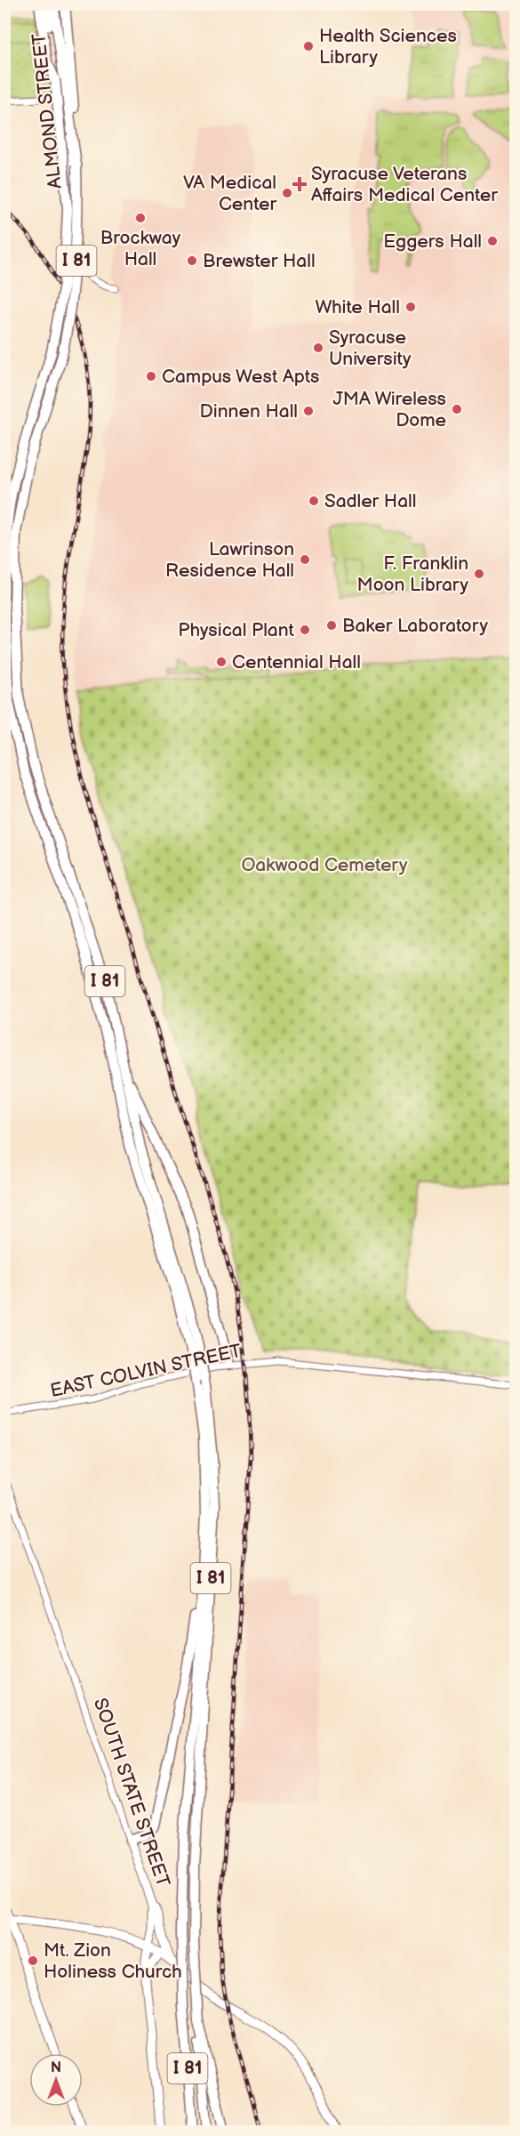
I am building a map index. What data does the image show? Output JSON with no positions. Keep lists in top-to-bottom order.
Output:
{
  "streets": {
    "highway": ["I 81"],
    "main road": ["SOUTH STATE STREET"],
    "street": ["ALMOND STREET", "EAST COLVIN STREET"]
  },
  "crossings": [
    ["ALMOND STREET", "I 81"]
  ],
  "parks": ["Oakwood Cemetery"],
  "places": {
    "other": [
      "Health Sciences Library",
      "VA Medical Center",
      "Brockway Hall",
      "Eggers Hall",
      "Brewster Hall",
      "White Hall",
      "Syracuse University",
      "Campus West Apts",
      "JMA Wireless Dome",
      "Dinnen Hall",
      "Sadler Hall",
      "Lawrinson Residence Hall",
      "F. Franklin Moon Library",
      "Baker Laboratory",
      "Physical Plant",
      "Centennial Hall",
      "Mt. Zion Holiness Church"
    ],
    "health": ["Syracuse Veterans Affairs Medical Center"]
  },
  "north": "top"
}
